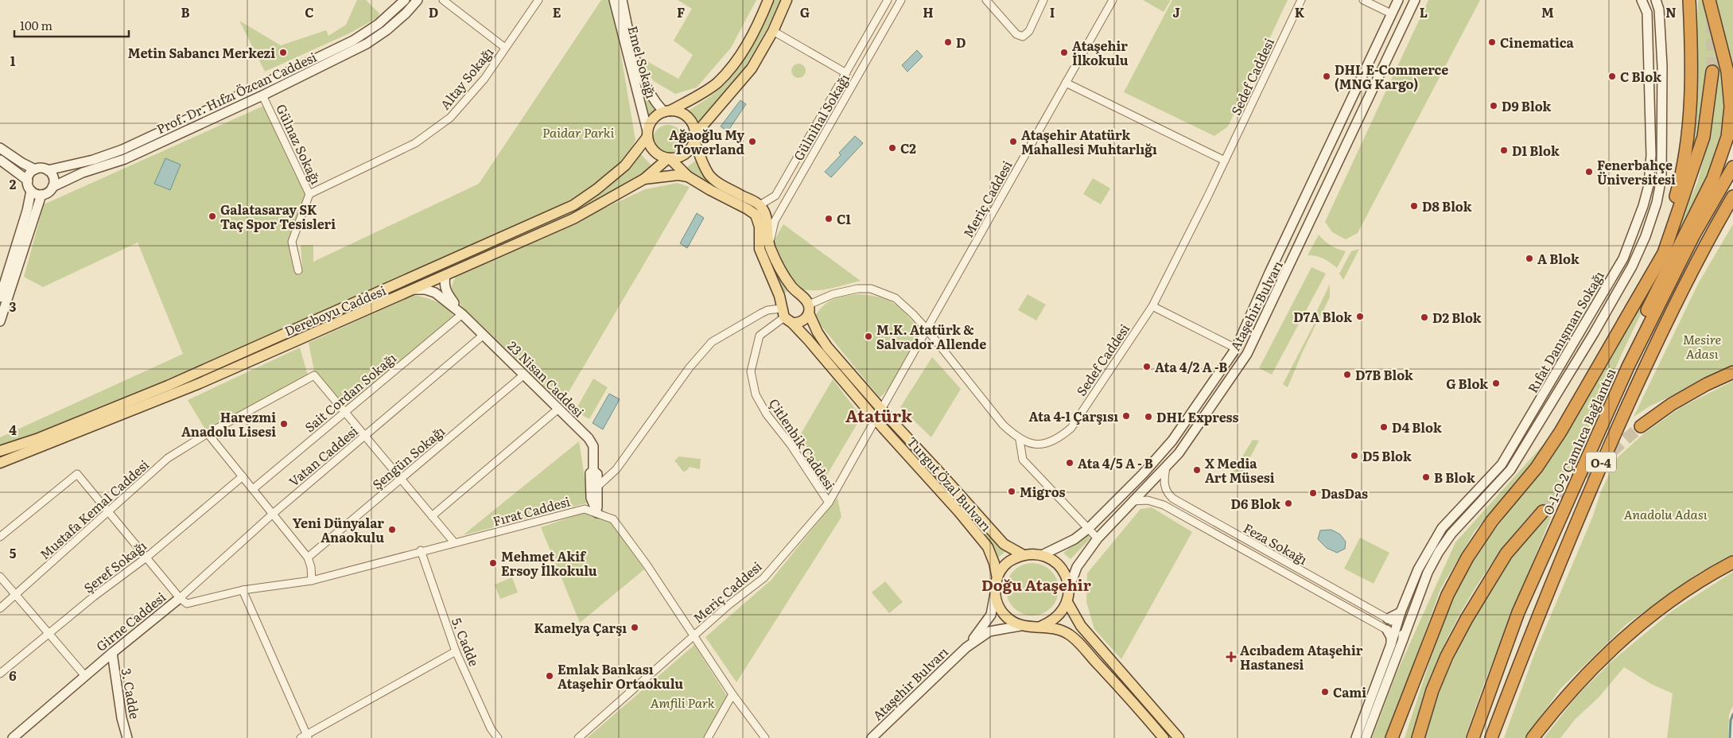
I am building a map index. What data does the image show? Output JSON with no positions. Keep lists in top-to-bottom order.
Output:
{
  "streets": {
    "highway": ["O-1-O-2 Çamlıca Bağlantısı", "O-4"],
    "main road": ["Dereboyu Caddesi", "Turgut Özal Bulvarı"],
    "street": [
      "Emel Sokağı",
      "Sedef Caddesi",
      "Altay Sokağı",
      "Prof. Dr. Hıfzı Özcan Caddesi",
      "Gülnihal Sokağı",
      "Gülnaz Sokağı",
      "Meriç Caddesi",
      "Ataşehir Bulvarı",
      "Rıfat Danışman Sokağı",
      "23 Nisan Caddesi",
      "Sait Cordan Sokağı",
      "Çitlenbik Caddesi",
      "Vatan Caddesi",
      "Şengün Sokağı",
      "Mustafa Kemal Caddesi",
      "Fırat Caddesi",
      "Feza Sokağı",
      "Şeref Sokağı",
      "Girne Caddesi",
      "5. Cadde",
      "3. Cadde"
    ]
  },
  "crossings": [
    ["Emel Sokağı", "Dereboyu Caddesi"],
    ["Emel Sokağı", "Turgut Özal Bulvarı"],
    ["Sedef Caddesi", "Meriç Caddesi"],
    ["Sedef Caddesi", "Çitlenbik Caddesi"],
    ["Sedef Caddesi", "Turgut Özal Bulvarı"],
    ["Altay Sokağı", "Gülnaz Sokağı"],
    ["Prof. Dr. Hıfzı Özcan Caddesi", "Gülnaz Sokağı"],
    ["Gülnihal Sokağı", "Turgut Özal Bulvarı"],
    ["Meriç Caddesi", "Çitlenbik Caddesi"],
    ["Meriç Caddesi", "Turgut Özal Bulvarı"],
    ["Meriç Caddesi", "Fırat Caddesi"],
    ["Ataşehir Bulvarı", "Turgut Özal Bulvarı"],
    ["Ataşehir Bulvarı", "Feza Sokağı"],
    ["Dereboyu Caddesi", "Turgut Özal Bulvarı"],
    ["Rıfat Danışman Sokağı", "Feza Sokağı"],
    ["23 Nisan Caddesi", "Sait Cordan Sokağı"],
    ["23 Nisan Caddesi", "Vatan Caddesi"],
    ["23 Nisan Caddesi", "Şengün Sokağı"],
    ["Sait Cordan Sokağı", "Mustafa Kemal Caddesi"],
    ["Çitlenbik Caddesi", "Turgut Özal Bulvarı"],
    ["Vatan Caddesi", "Girne Caddesi"],
    ["Fırat Caddesi", "Girne Caddesi"],
    ["Fırat Caddesi", "5. Cadde"],
    ["Girne Caddesi", "3. Cadde"]
  ],
  "districts": ["Atatürk", "Doğu Ataşehir"],
  "parks": [
    "Paidar Parki",
    "Mesire Adası",
    "Anadolu Adası",
    "Amfili Park"
  ],
  "places": {
    "other": [
      "D",
      "Cinematica",
      "Metin Sabancı Merkezi",
      "Ataşehir İlkokulu",
      "DHL E-Commerce (MNG Kargo)",
      "C Blok",
      "D9 Blok",
      "Ağaoğlu My Towerland",
      "Ataşehir Atatürk Mahallesi Muhtarlığı",
      "C2",
      "D1 Blok",
      "Fenerbahçe Üniversitesi",
      "D8 Blok",
      "Galatasaray SK Taç Spor Tesisleri",
      "C1",
      "A Blok",
      "D7A Blok",
      "D2 Blok",
      "M.K. Atatürk & Salvador Allende",
      "Ata 4/2 A -B",
      "D7B Blok",
      "G Blok",
      "Ata 4-1 Çarşısı",
      "DHL Express",
      "Harezmi Anadolu Lisesi",
      "D4 Blok",
      "D5 Blok",
      "Ata 4/5 A - B",
      "X Media Art Müsesi",
      "B Blok",
      "Migros",
      "DasDas",
      "D6 Blok",
      "Yeni Dünyalar Anaokulu",
      "Mehmet Akif Ersoy İlkokulu",
      "Kamelya Çarşı",
      "Emlak Bankası Ataşehir Ortaokulu",
      "Cami"
    ],
    "health": ["Acıbadem Ataşehir Hastanesi"]
  },
  "scale_bar": "100 m",
  "grid": {
    "columns": [
      "B",
      "C",
      "D",
      "E",
      "F",
      "G",
      "H",
      "I",
      "J",
      "K",
      "L",
      "M",
      "N"
    ],
    "rows": [
      "1",
      "2",
      "3",
      "4",
      "5",
      "6"
    ]
  }
}
